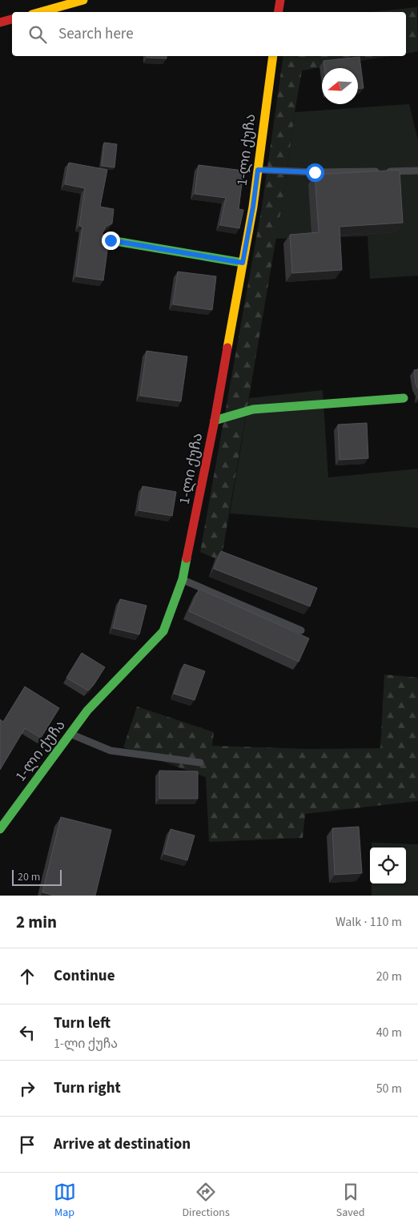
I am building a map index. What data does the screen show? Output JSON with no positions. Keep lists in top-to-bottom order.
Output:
{
  "streets": {
    "main road": ["1-ლი ქუჩა"]
  },
  "scale_bar": "20 m",
  "north": "left",
  "page": {
    "search": "Search here",
    "scale": "20 m",
    "heading": ["2 min", "Walk · 110 m"],
    "list": [
      ["Continue", "20 m"],
      ["Turn left", "1-ლი ქუჩა", "40 m"],
      ["Turn right", "50 m"],
      "Arrive at destination"
    ],
    "nav": ["Map", "Directions", "Saved"]
  }
}
